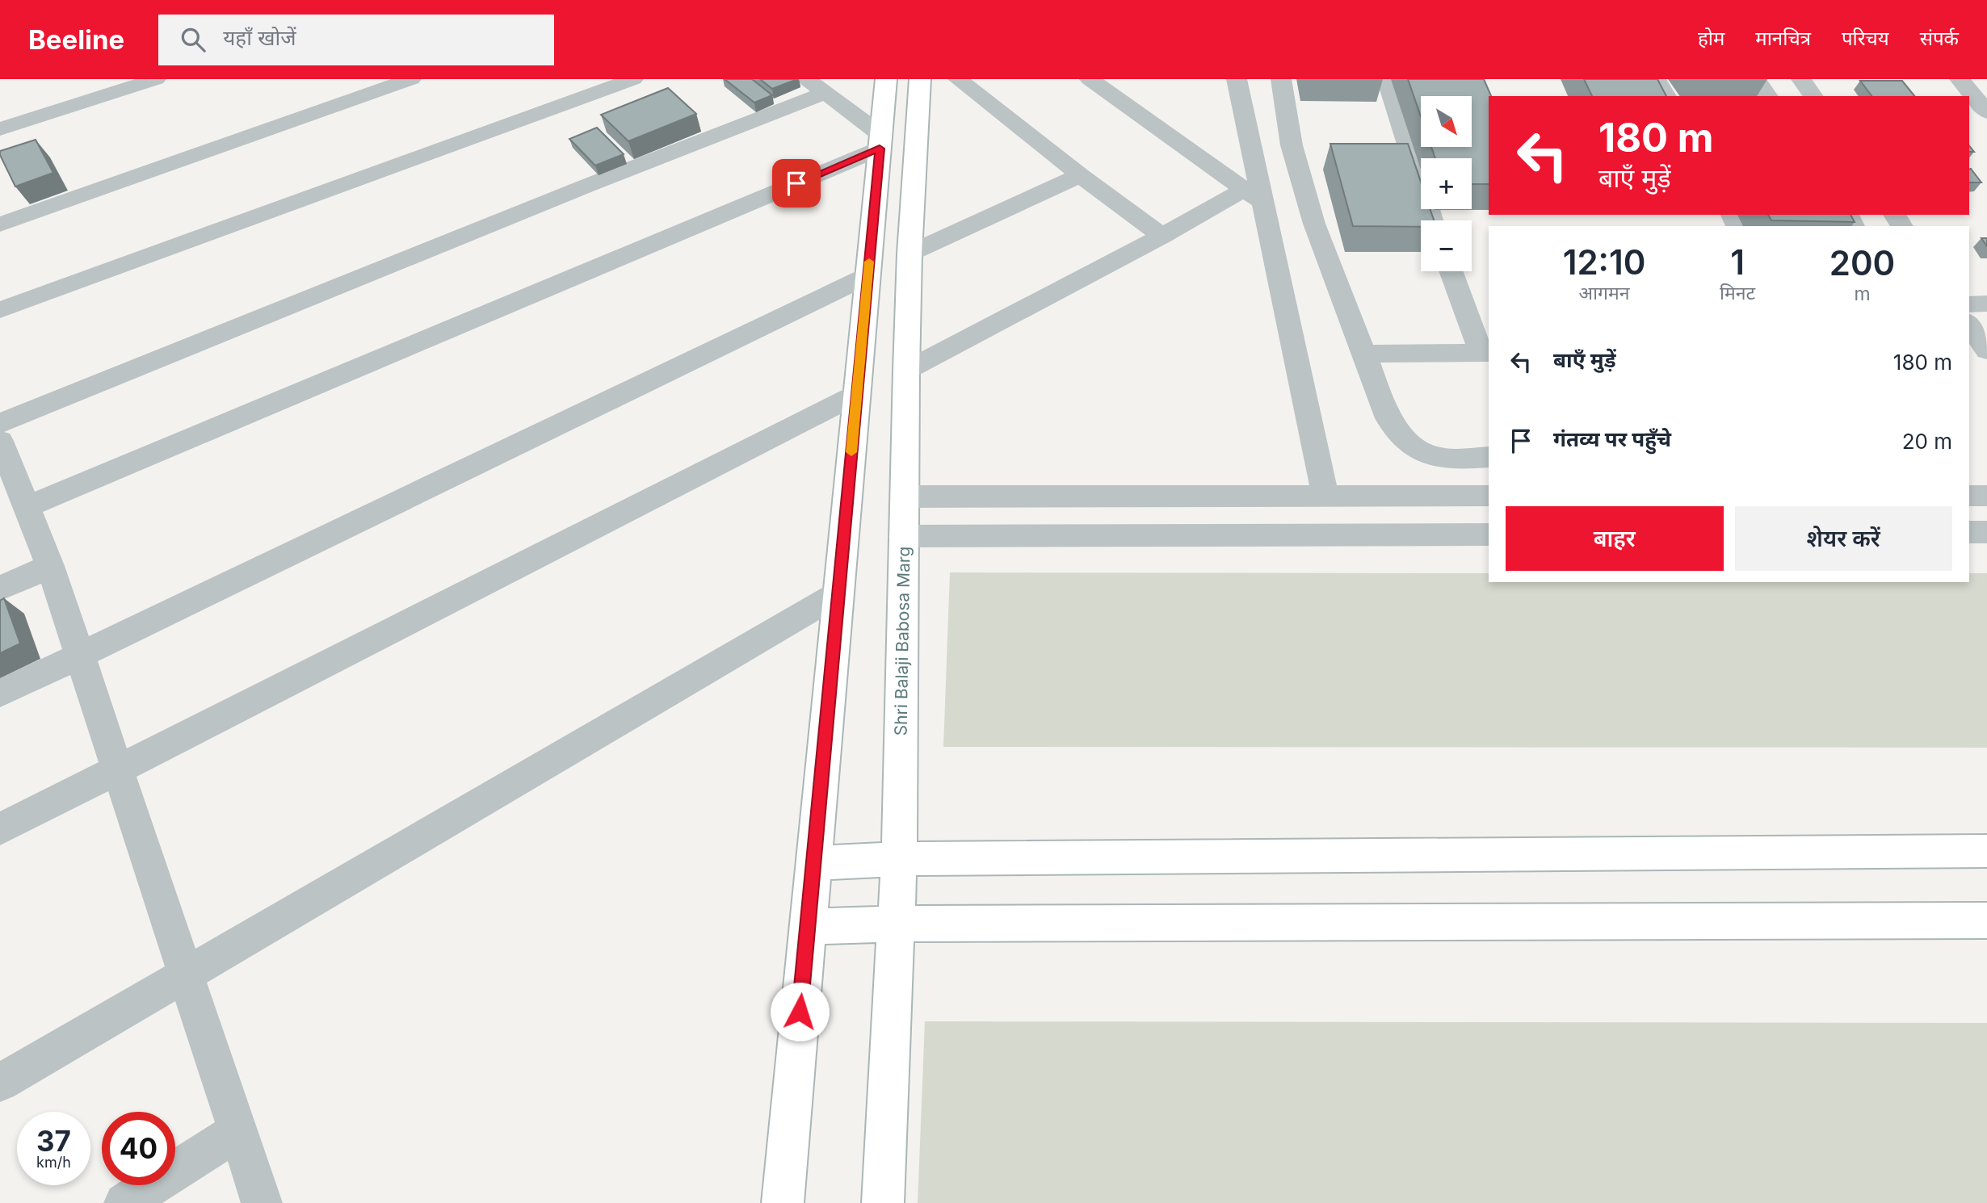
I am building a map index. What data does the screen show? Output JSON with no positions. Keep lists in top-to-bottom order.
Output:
{
  "streets": {
    "street": ["Shri Balaji Babosa Marg"]
  },
  "north": "bottom right",
  "page": {
    "header": "Beeline",
    "search": "यहाँ खोजें",
    "nav": [
      "होम",
      "मानचित्र",
      "परिचय",
      "संपर्क"
    ],
    "map_buttons": ["+", "−"],
    "turn": ["180 m", "बाएँ मुड़ें"],
    "eta": [
      "12:10",
      "आगमन",
      "1",
      "मिनट",
      "200",
      "m"
    ],
    "list": [
      {
        "name": "बाएँ मुड़ें",
        "value": "180 m"
      },
      {
        "name": "गंतव्य पर पहुँचे",
        "value": "20 m"
      }
    ],
    "buttons": ["बाहर", "शेयर करें"],
    "speed": "37 km/h",
    "limit": "40"
  }
}
